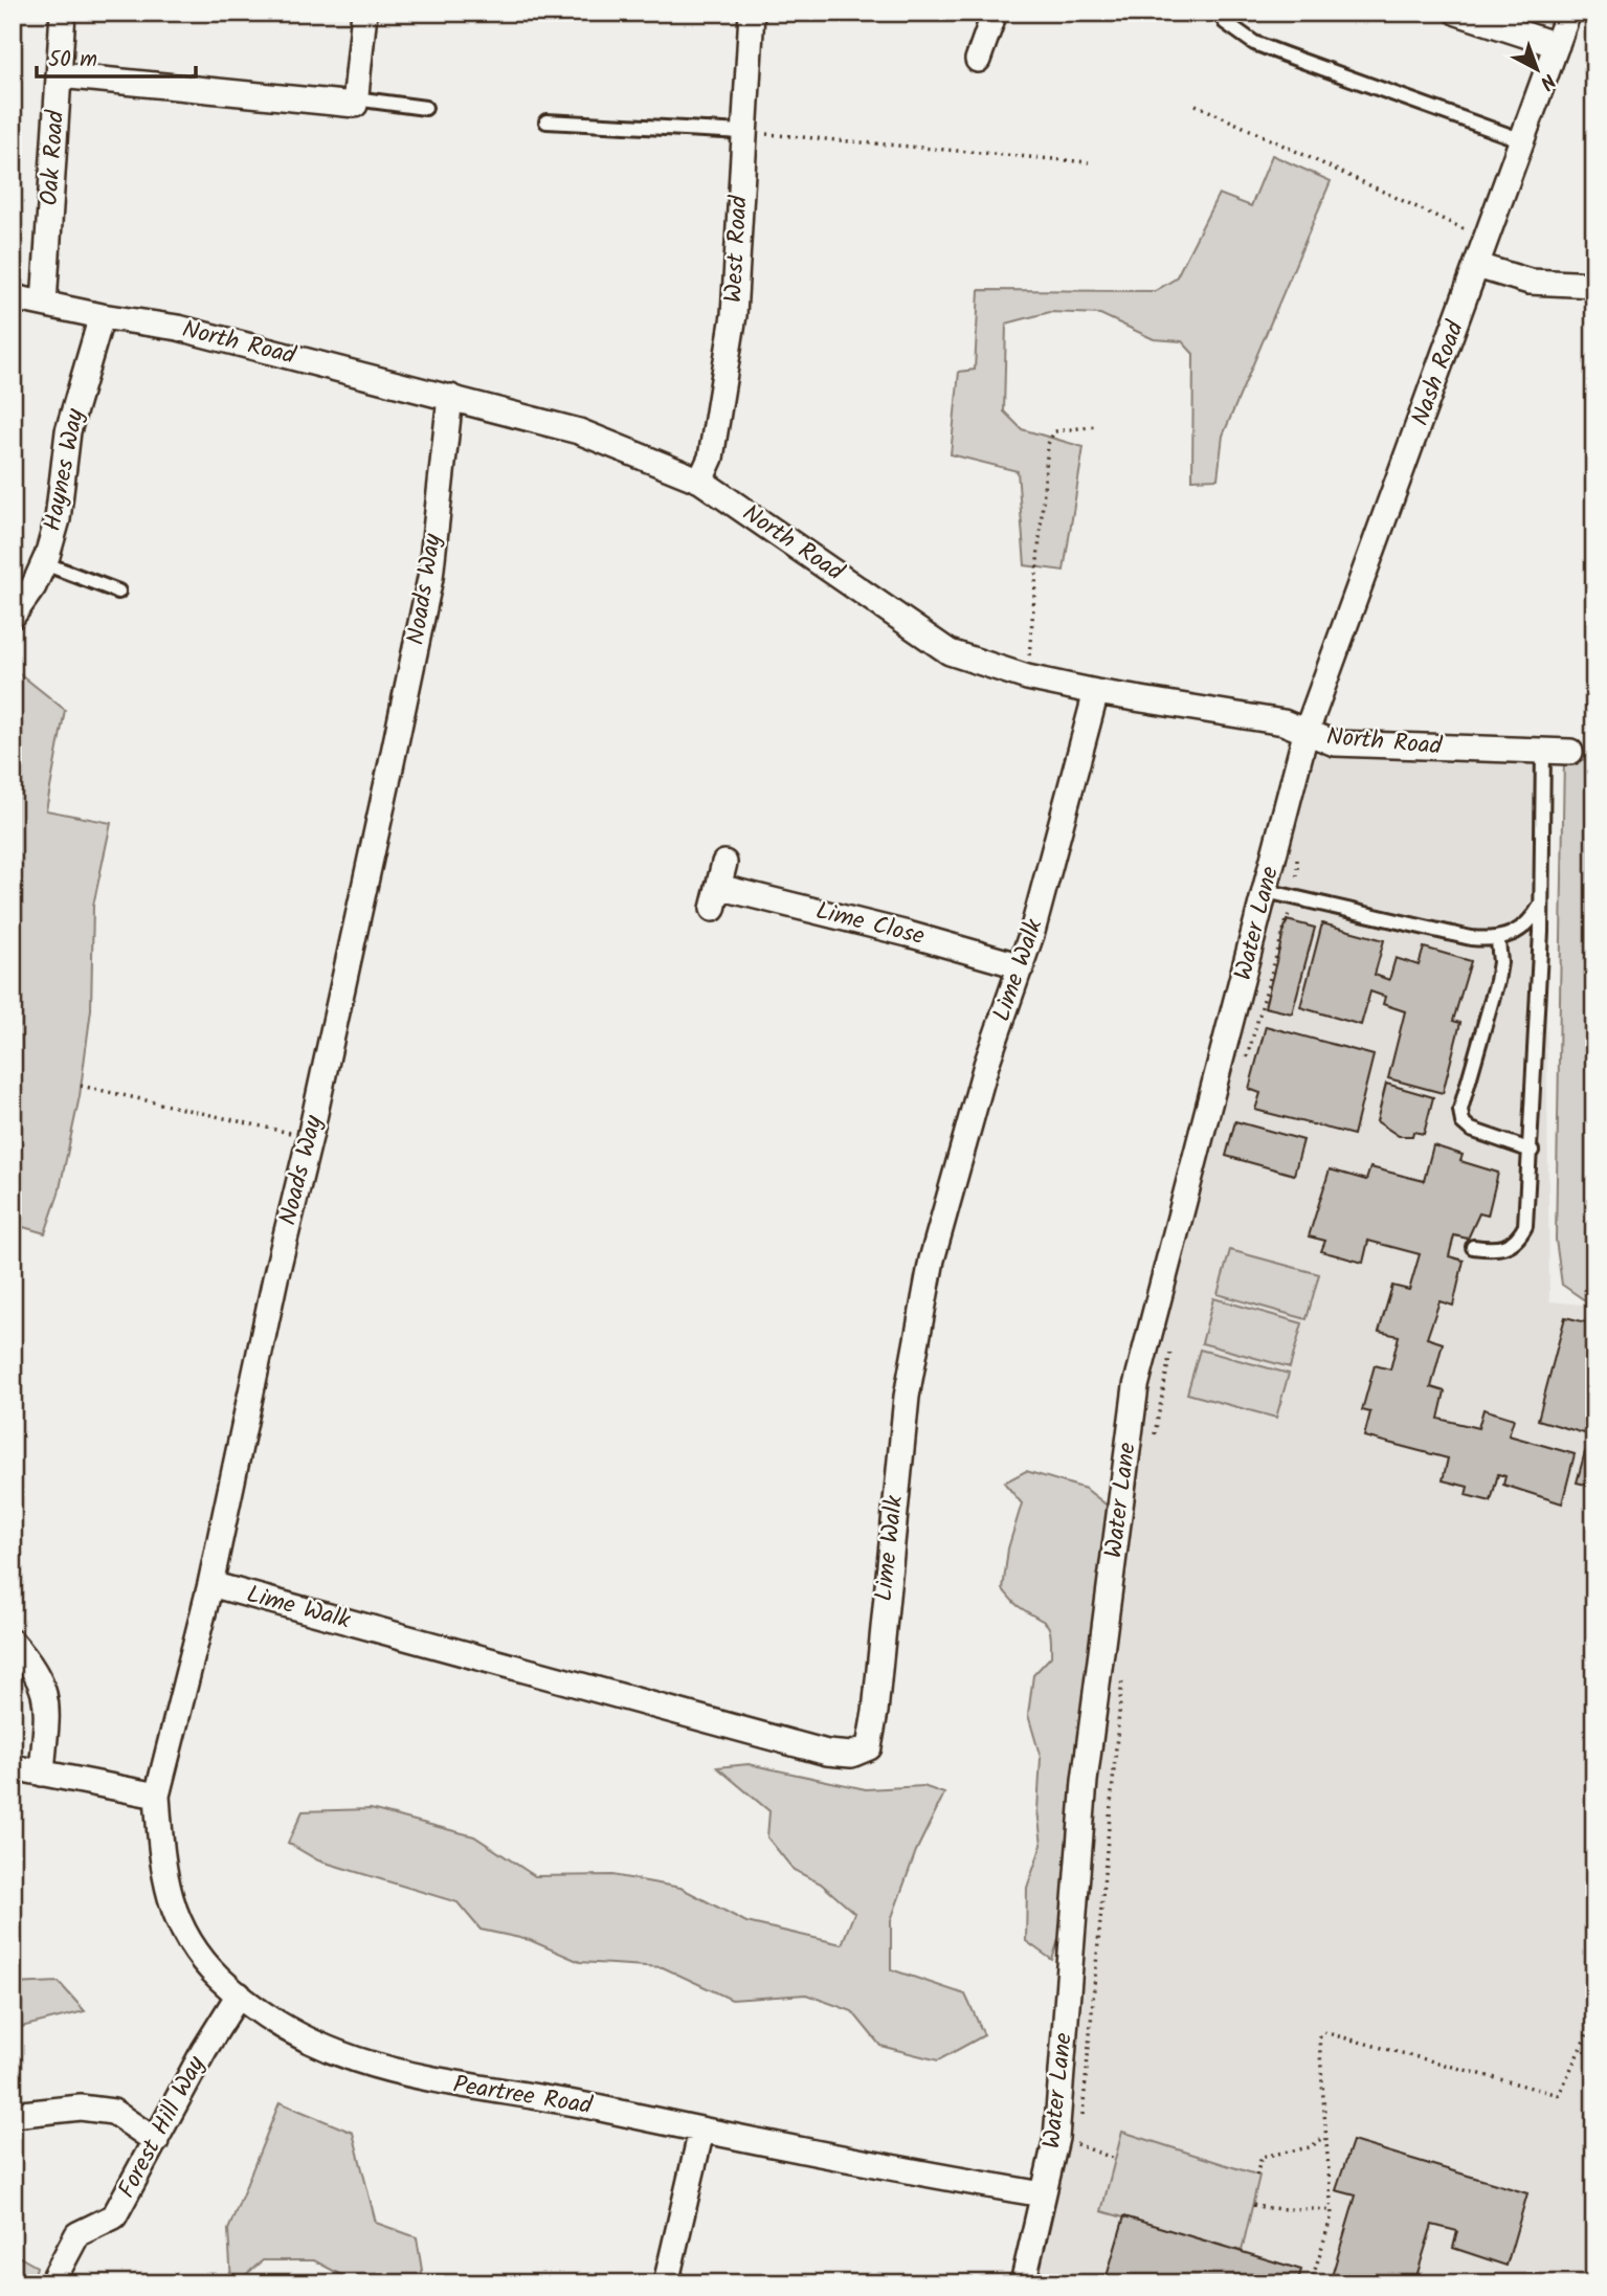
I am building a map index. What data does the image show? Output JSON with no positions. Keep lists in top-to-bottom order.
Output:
{
  "streets": {
    "street": [
      "Oak Road",
      "West Road",
      "North Road",
      "Nash Road",
      "Haynes Way",
      "Noads Way",
      "Water Lane",
      "Lime Close",
      "Lime Walk",
      "Peartree Road",
      "Forest Hill Way"
    ]
  },
  "crossings": [
    ["Oak Road", "North Road"],
    ["West Road", "North Road"],
    ["North Road", "Nash Road"],
    ["North Road", "Haynes Way"],
    ["North Road", "Noads Way"],
    ["North Road", "Water Lane"],
    ["North Road", "Lime Walk"],
    ["Nash Road", "Water Lane"],
    ["Noads Way", "Lime Walk"],
    ["Noads Way", "Peartree Road"],
    ["Water Lane", "Peartree Road"],
    ["Lime Close", "Lime Walk"],
    ["Peartree Road", "Forest Hill Way"]
  ],
  "scale_bar": "50 m",
  "north": "bottom right"
}
